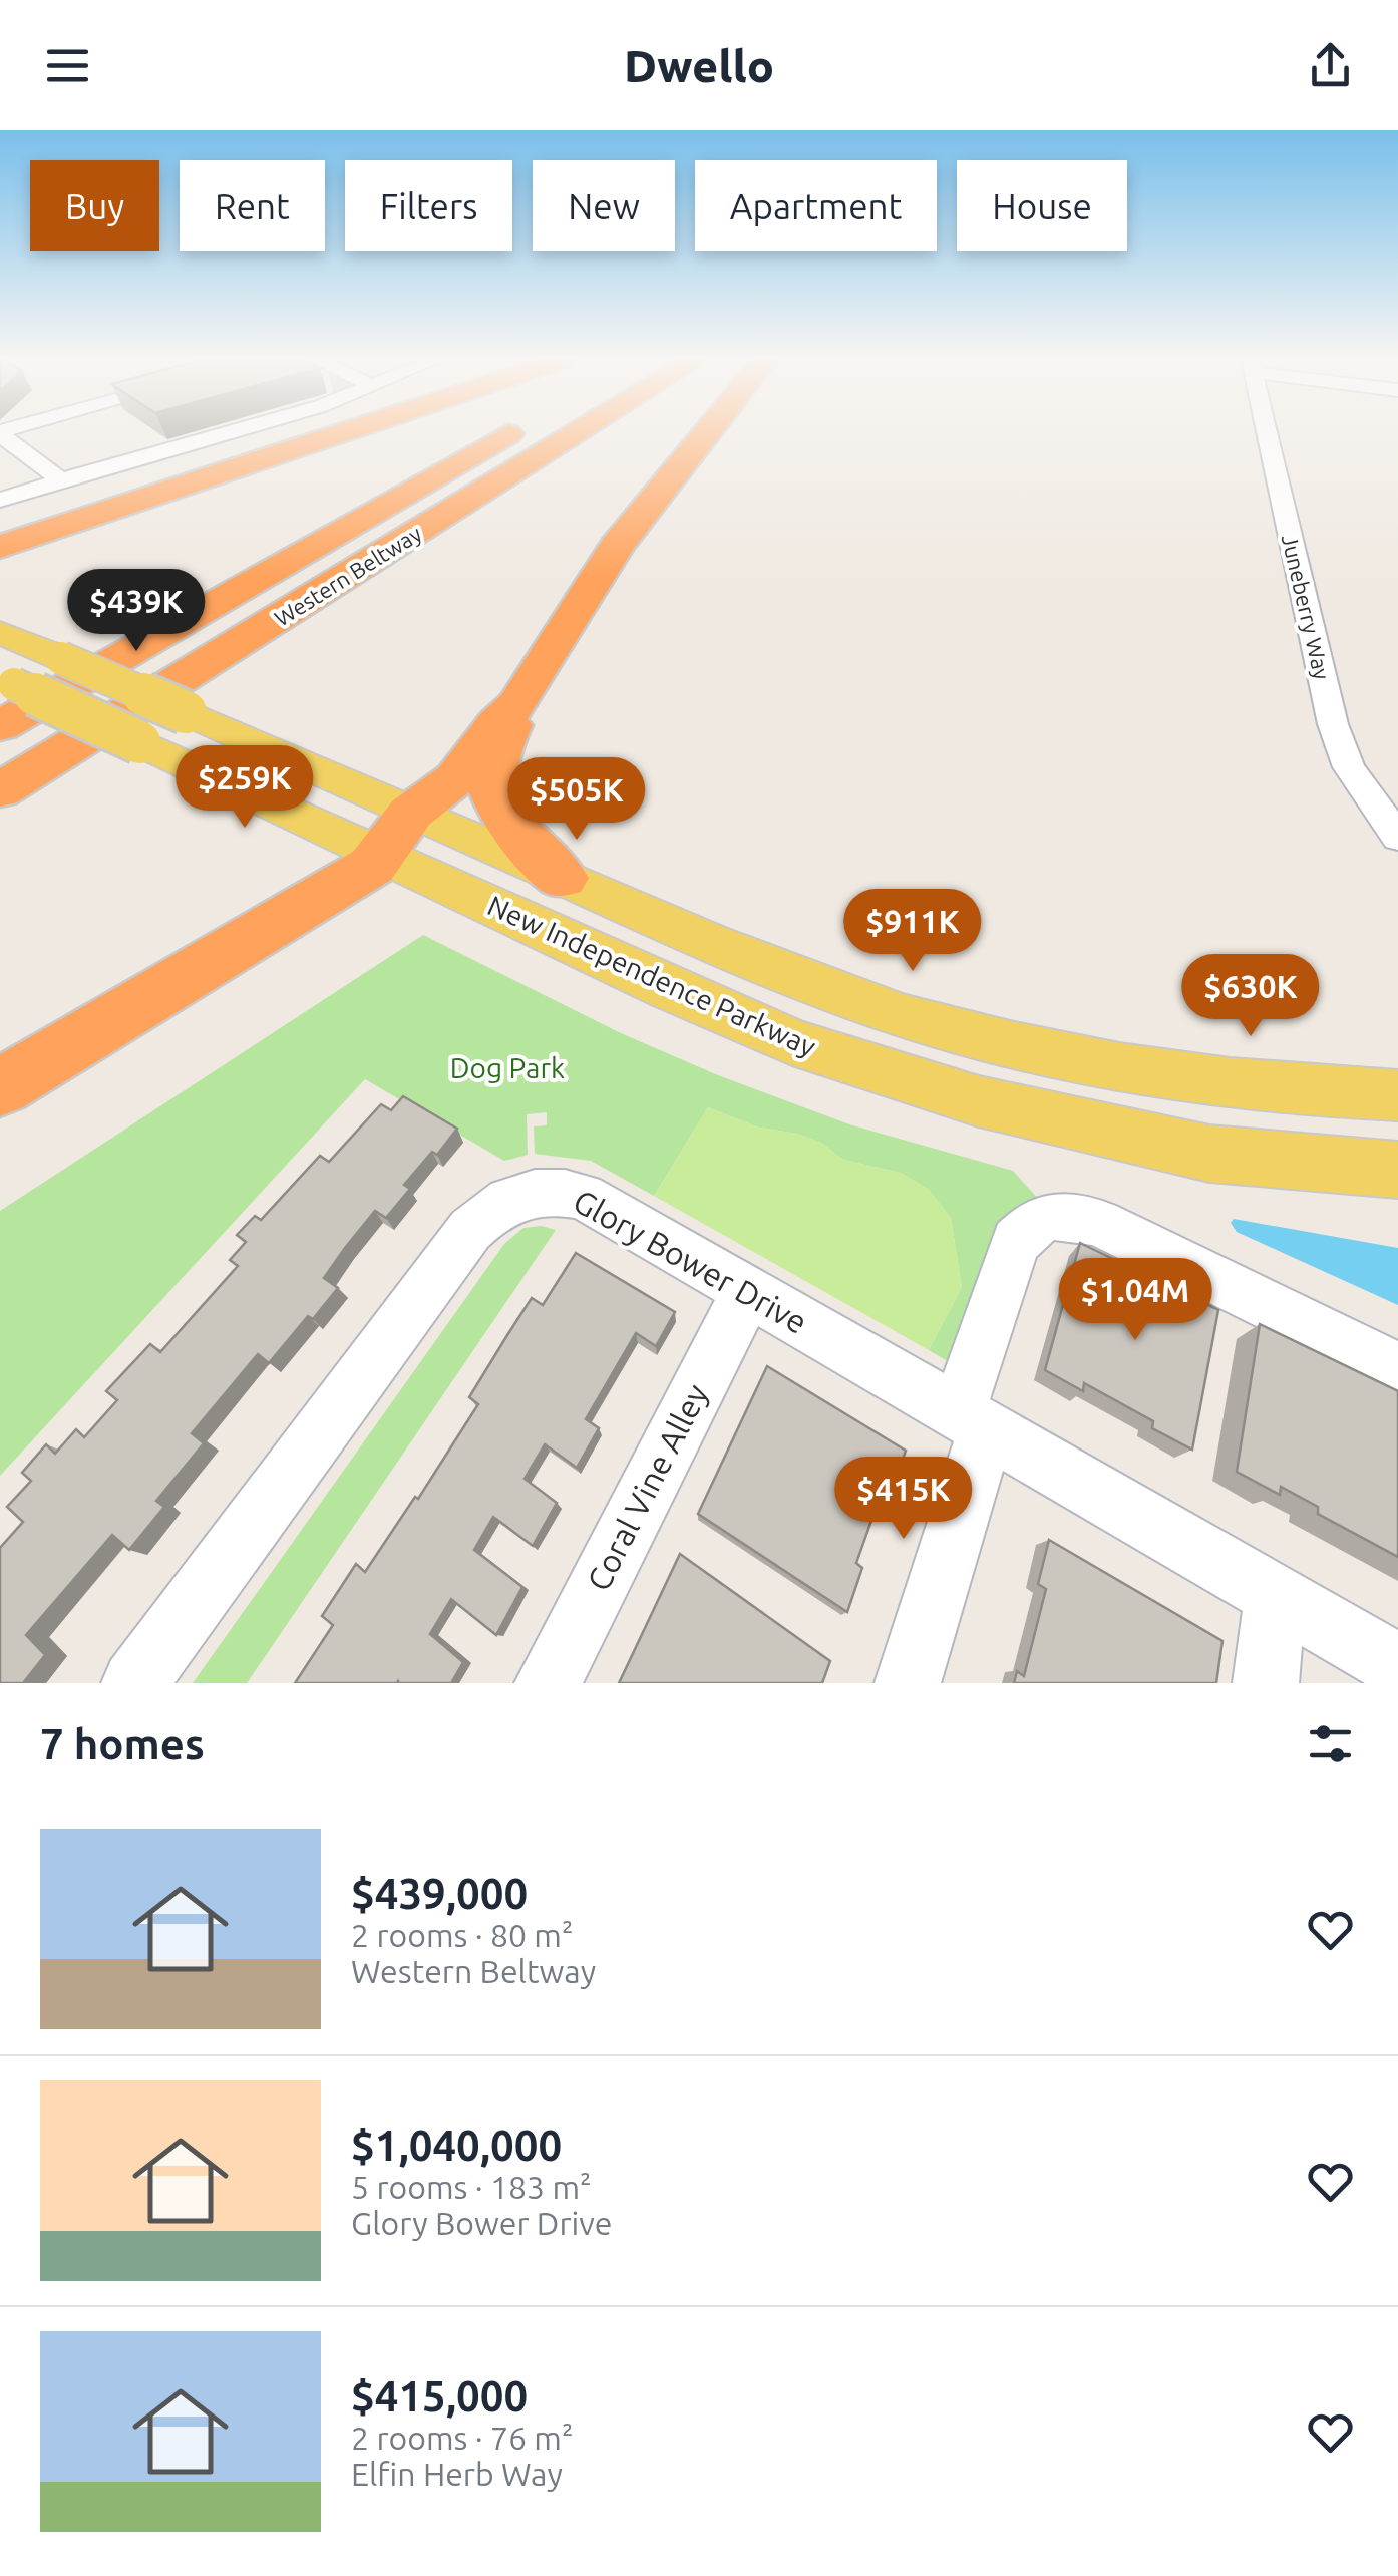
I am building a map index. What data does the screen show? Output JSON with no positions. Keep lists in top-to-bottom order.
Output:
{
  "streets": {
    "highway": ["Western Beltway"],
    "main road": ["New Independence Parkway"],
    "street": ["Juneberry Way", "Glory Bower Drive", "Coral Vine Alley"]
  },
  "crossings": [
    ["Glory Bower Drive", "Coral Vine Alley"]
  ],
  "parks": ["Dog Park"],
  "page": {
    "header": "Dwello",
    "chip": [
      "Buy",
      "Rent",
      "Filters",
      "New",
      "Apartment",
      "House"
    ],
    "price": [
      "$439K",
      "$259K",
      "$505K",
      "$911K",
      "$630K",
      "$1.04M",
      "$415K"
    ],
    "heading": "7 homes",
    "list": [
      {
        "name": "$439,000",
        "note": "2 rooms · 80 m² · Western Beltway"
      },
      {
        "name": "$1,040,000",
        "note": "5 rooms · 183 m² · Glory Bower Drive"
      },
      {
        "name": "$415,000",
        "note": "2 rooms · 76 m² · Elfin Herb Way"
      }
    ]
  }
}
